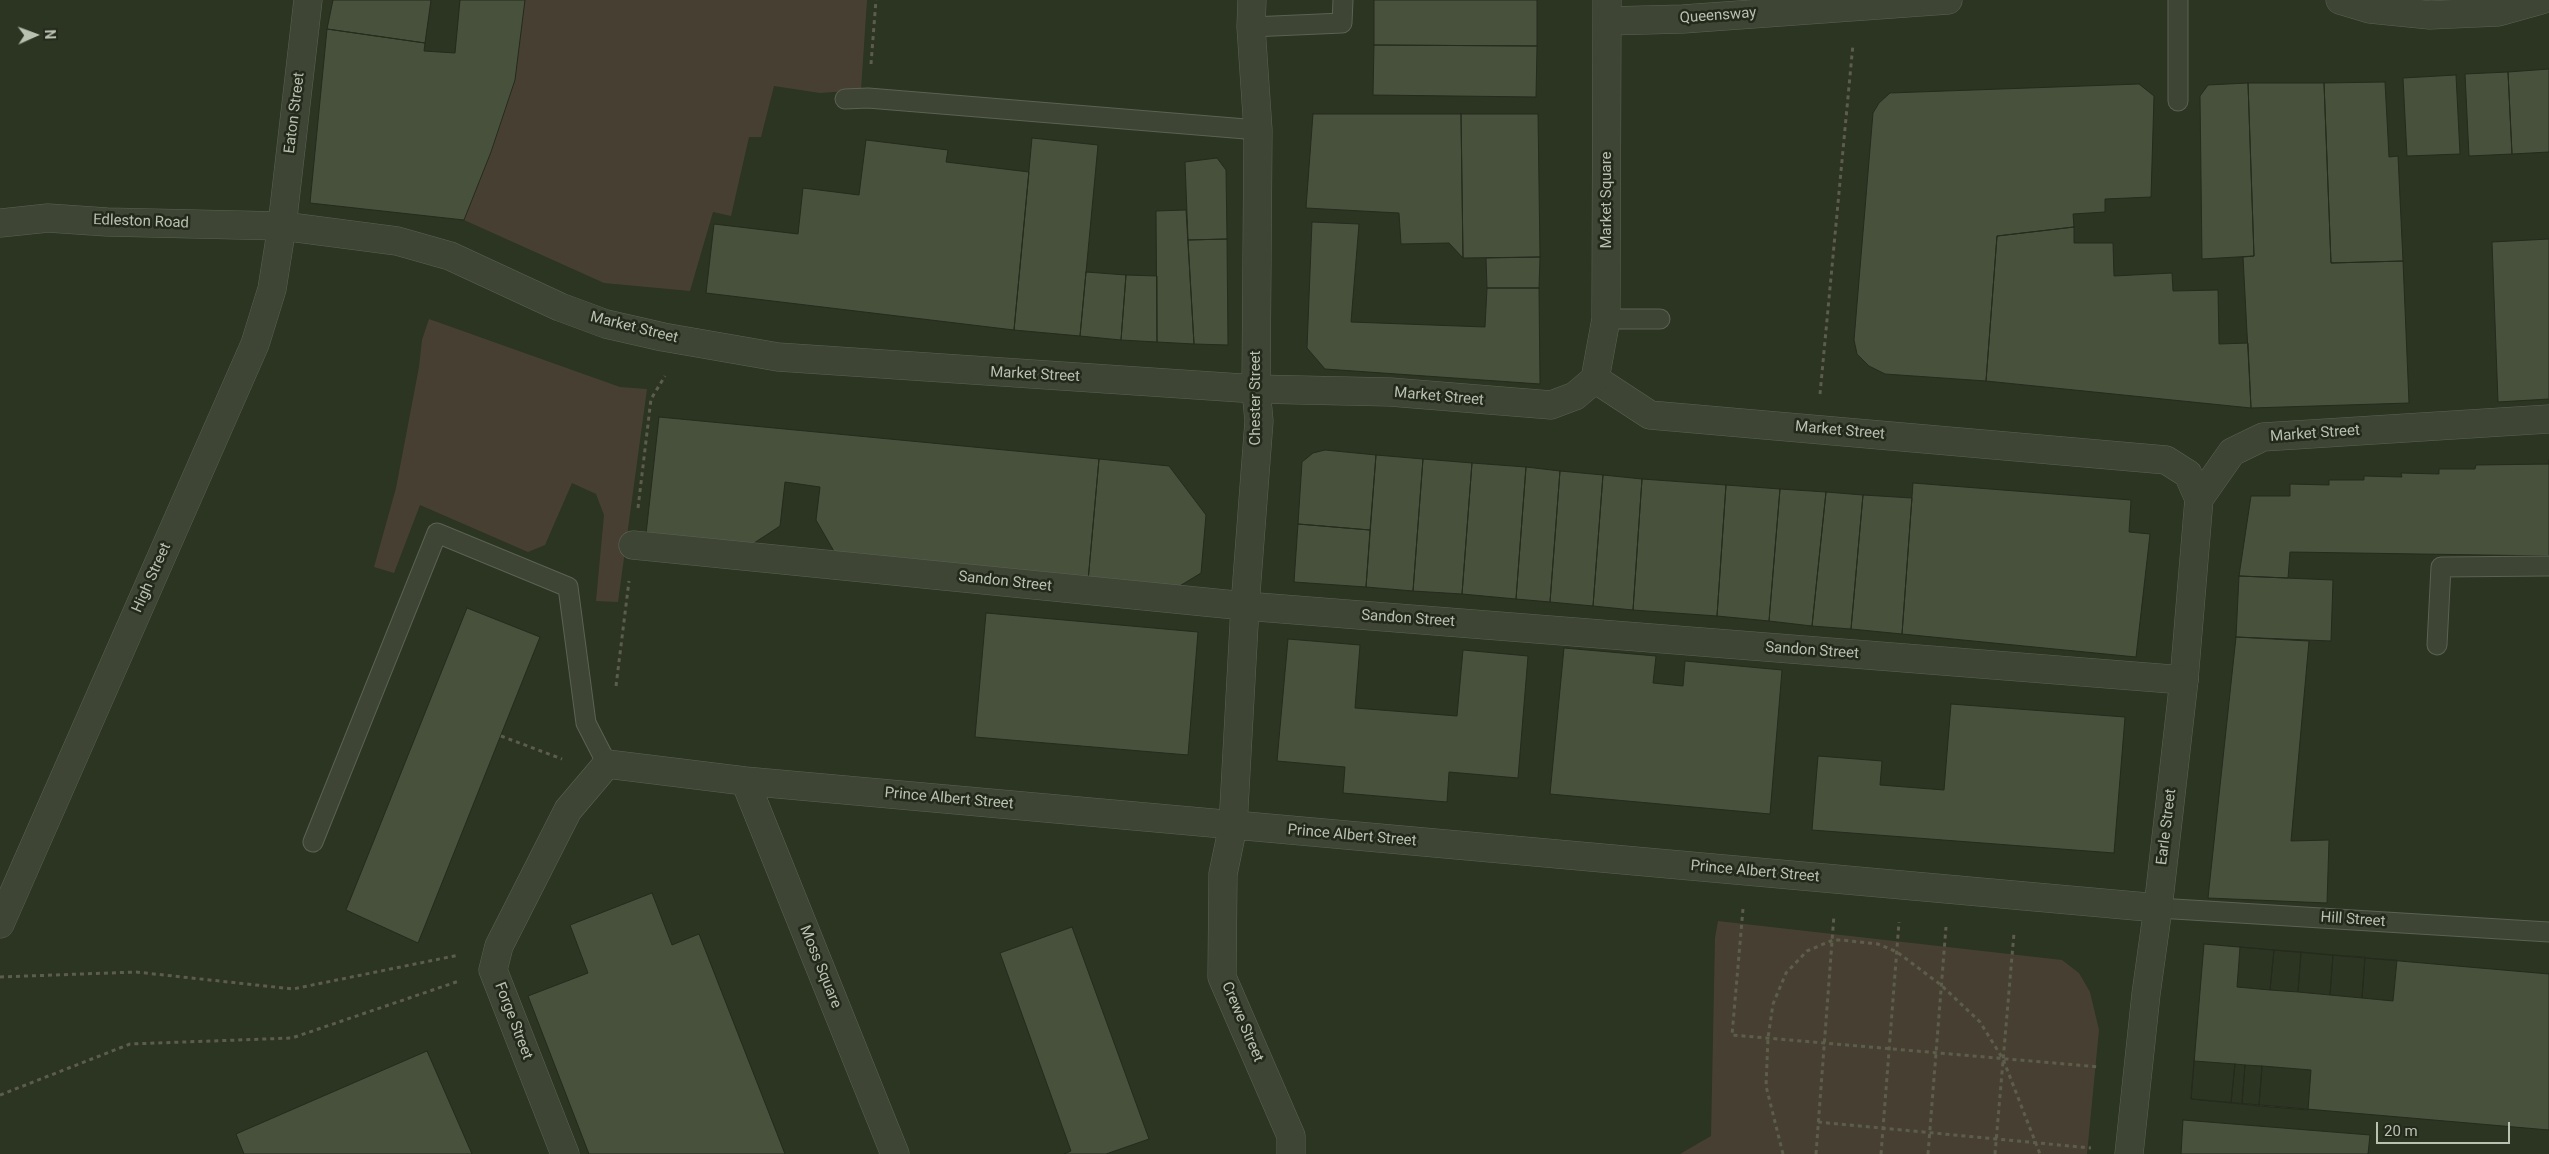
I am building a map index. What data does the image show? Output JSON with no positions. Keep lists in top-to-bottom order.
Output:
{
  "streets": {
    "street": [
      "Queensway",
      "Eaton Street",
      "Market Square",
      "Edleston Road",
      "Market Street",
      "Chester Street",
      "High Street",
      "Sandon Street",
      "Prince Albert Street",
      "Earle Street",
      "Moss Square",
      "Forge Street",
      "Crewe Street"
    ],
    "lane": ["Hill Street"]
  },
  "crossings": [
    ["Queensway", "Market Square"],
    ["Eaton Street", "Edleston Road"],
    ["Eaton Street", "Market Street"],
    ["Eaton Street", "High Street"],
    ["Market Square", "Market Street"],
    ["Edleston Road", "Market Street"],
    ["Edleston Road", "High Street"],
    ["Market Street", "Chester Street"],
    ["Market Street", "High Street"],
    ["Market Street", "Earle Street"],
    ["Chester Street", "Sandon Street"],
    ["Chester Street", "Prince Albert Street"],
    ["Chester Street", "Crewe Street"],
    ["Sandon Street", "Earle Street"],
    ["Prince Albert Street", "Earle Street"],
    ["Prince Albert Street", "Hill Street"],
    ["Prince Albert Street", "Moss Square"],
    ["Prince Albert Street", "Crewe Street"],
    ["Earle Street", "Hill Street"]
  ],
  "scale_bar": "20 m",
  "north": "right"
}
